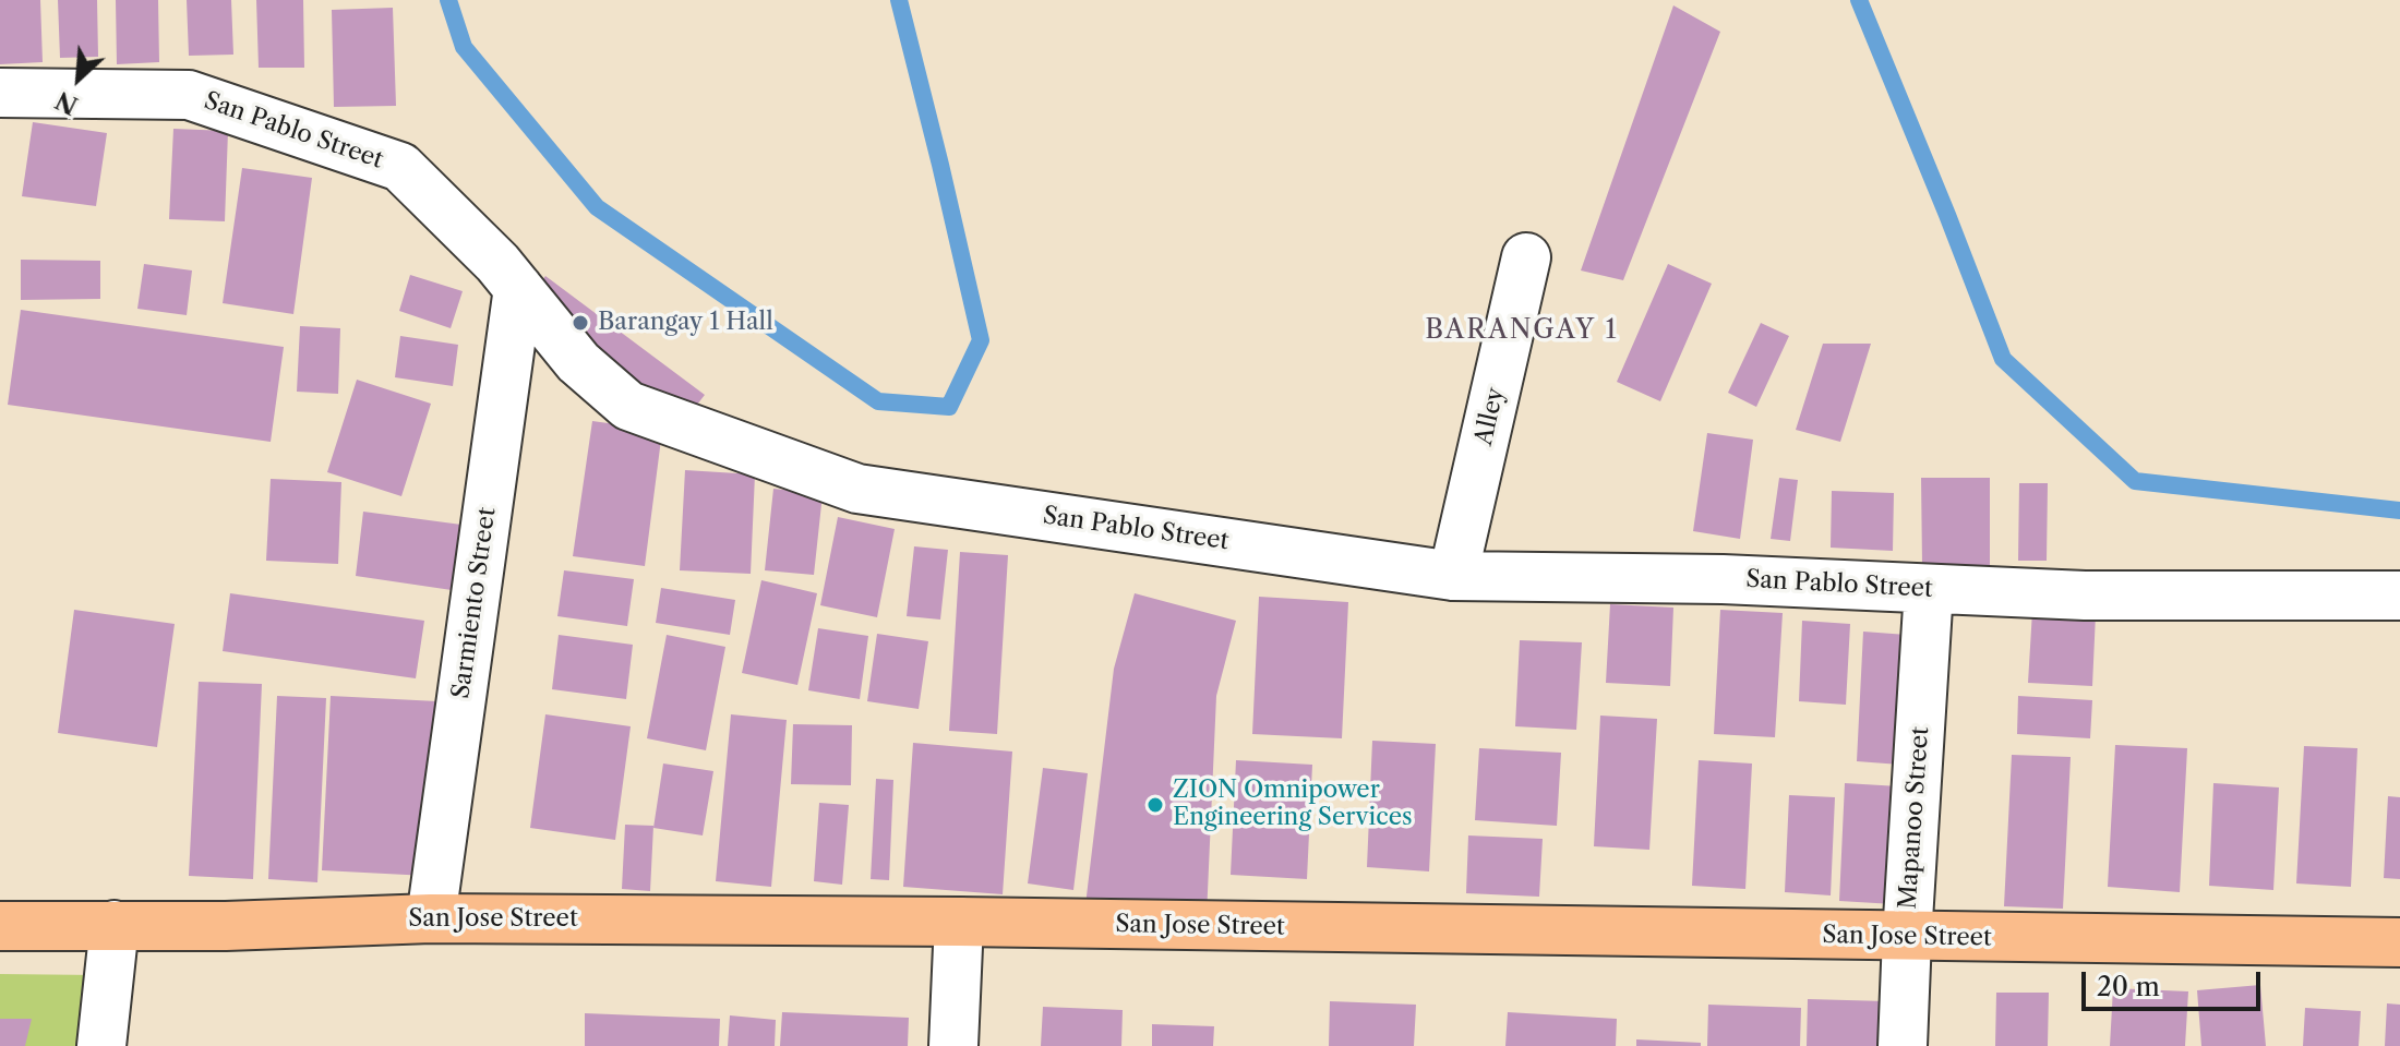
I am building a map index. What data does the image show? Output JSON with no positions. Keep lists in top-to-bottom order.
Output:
{
  "streets": {
    "main road": ["San Jose Street"],
    "street": [
      "San Pablo Street",
      "Alley",
      "Sarmiento Street",
      "Mapanoo Street"
    ]
  },
  "crossings": [
    ["San Pablo Street", "Alley"],
    ["San Pablo Street", "Sarmiento Street"],
    ["San Pablo Street", "Mapanoo Street"],
    ["Sarmiento Street", "San Jose Street"],
    ["Mapanoo Street", "San Jose Street"]
  ],
  "districts": ["BARANGAY 1"],
  "places": ["Barangay 1 Hall", "ZION Omnipower Engineering Services"],
  "scale_bar": "20 m",
  "north": "bottom left"
}
